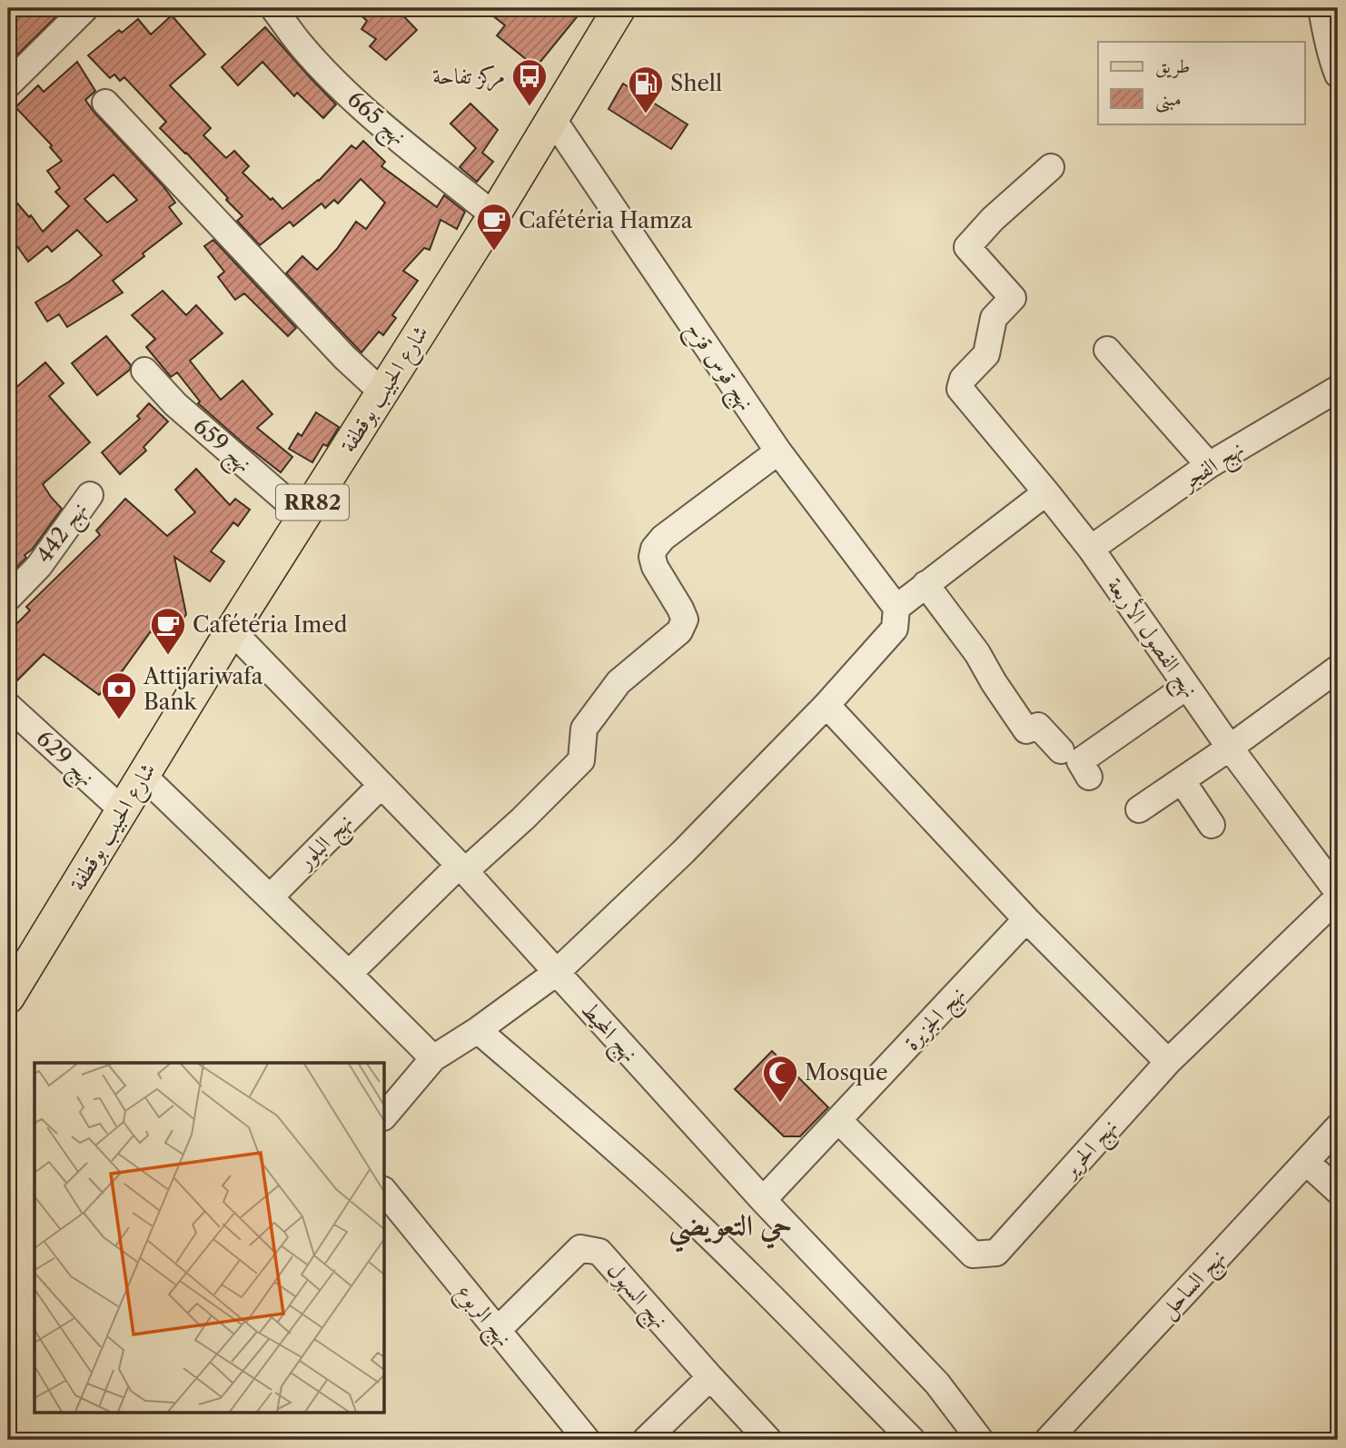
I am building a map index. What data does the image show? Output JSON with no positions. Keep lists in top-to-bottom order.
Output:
{
  "streets": {
    "main road": ["شارع الحبيب بوقطفة", "RR82"],
    "street": [
      "نهج 665",
      "نهج قوس قزح",
      "نهج 659",
      "نهج الفجر",
      "نهج 442",
      "نهج الفصول الأربعة",
      "نهج 629",
      "نهج البلور",
      "نهج الجزيرة",
      "نهج المحيط",
      "نهج الحرير",
      "نهج الساحل",
      "نهج السهول",
      "نهج الربوع"
    ]
  },
  "crossings": [
    ["نهج 665", "شارع الحبيب بوقطفة"],
    ["نهج قوس قزح", "شارع الحبيب بوقطفة"],
    ["شارع الحبيب بوقطفة", "نهج 659"],
    ["شارع الحبيب بوقطفة", "نهج 629"],
    ["شارع الحبيب بوقطفة", "نهج المحيط"],
    ["نهج الفجر", "نهج الفصول الأربعة"],
    ["نهج البلور", "نهج المحيط"],
    ["نهج الجزيرة", "نهج المحيط"],
    ["نهج الجزيرة", "نهج الحرير"],
    ["نهج السهول", "نهج الربوع"]
  ],
  "districts": ["حي التعويضي"],
  "places": {
    "bus stop": ["مركز تفاحة"],
    "fuel station": ["Shell"],
    "cafe": ["Cafétéria Hamza", "Cafétéria Imed"],
    "bank": ["Attijariwafa Bank"],
    "mosque": ["Mosque"]
  },
  "legend": ["طريق", "مبنى"]
}
